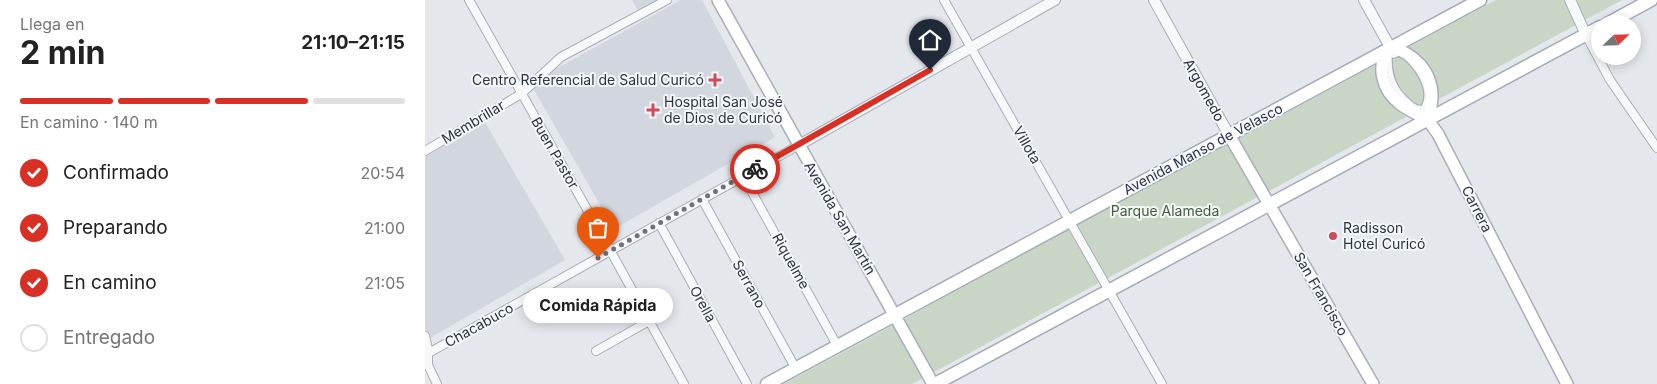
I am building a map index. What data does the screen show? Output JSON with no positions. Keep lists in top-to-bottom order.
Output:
{
  "streets": {
    "main road": [
      "Argomedo",
      "Avenida Manso de Velasco",
      "Carrera",
      "Avenida San Martín",
      "San Francisco"
    ],
    "street": [
      "Membrillar",
      "Villota",
      "Buen Pastor",
      "Riquelme",
      "Serrano",
      "Orella",
      "Chacabuco"
    ]
  },
  "crossings": [
    ["Argomedo", "Avenida Manso de Velasco"],
    ["Argomedo", "San Francisco"],
    ["Membrillar", "Buen Pastor"],
    ["Villota", "Avenida Manso de Velasco"],
    ["Villota", "Chacabuco"],
    ["Avenida Manso de Velasco", "Avenida San Martín"],
    ["Avenida Manso de Velasco", "Riquelme"],
    ["Avenida Manso de Velasco", "Serrano"],
    ["Buen Pastor", "Chacabuco"],
    ["Avenida San Martín", "Chacabuco"],
    ["Riquelme", "Chacabuco"],
    ["Serrano", "Chacabuco"],
    ["Orella", "Chacabuco"]
  ],
  "parks": ["Parque Alameda"],
  "places": {
    "health": ["Centro Referencial de Salud Curicó", "Hospital San José de Dios de Curicó"],
    "other": ["Radisson Hotel Curicó", "Comida Rápida"]
  },
  "north": "top right",
  "page": {
    "heading": ["2 min", "Llega en", "21:10–21:15"],
    "bar": "En camino · 140 m",
    "list": [
      ["Confirmado", "20:54"],
      ["Preparando", "21:00"],
      ["En camino", "21:05"],
      "Entregado"
    ],
    "bubble": "Comida Rápida"
  }
}
